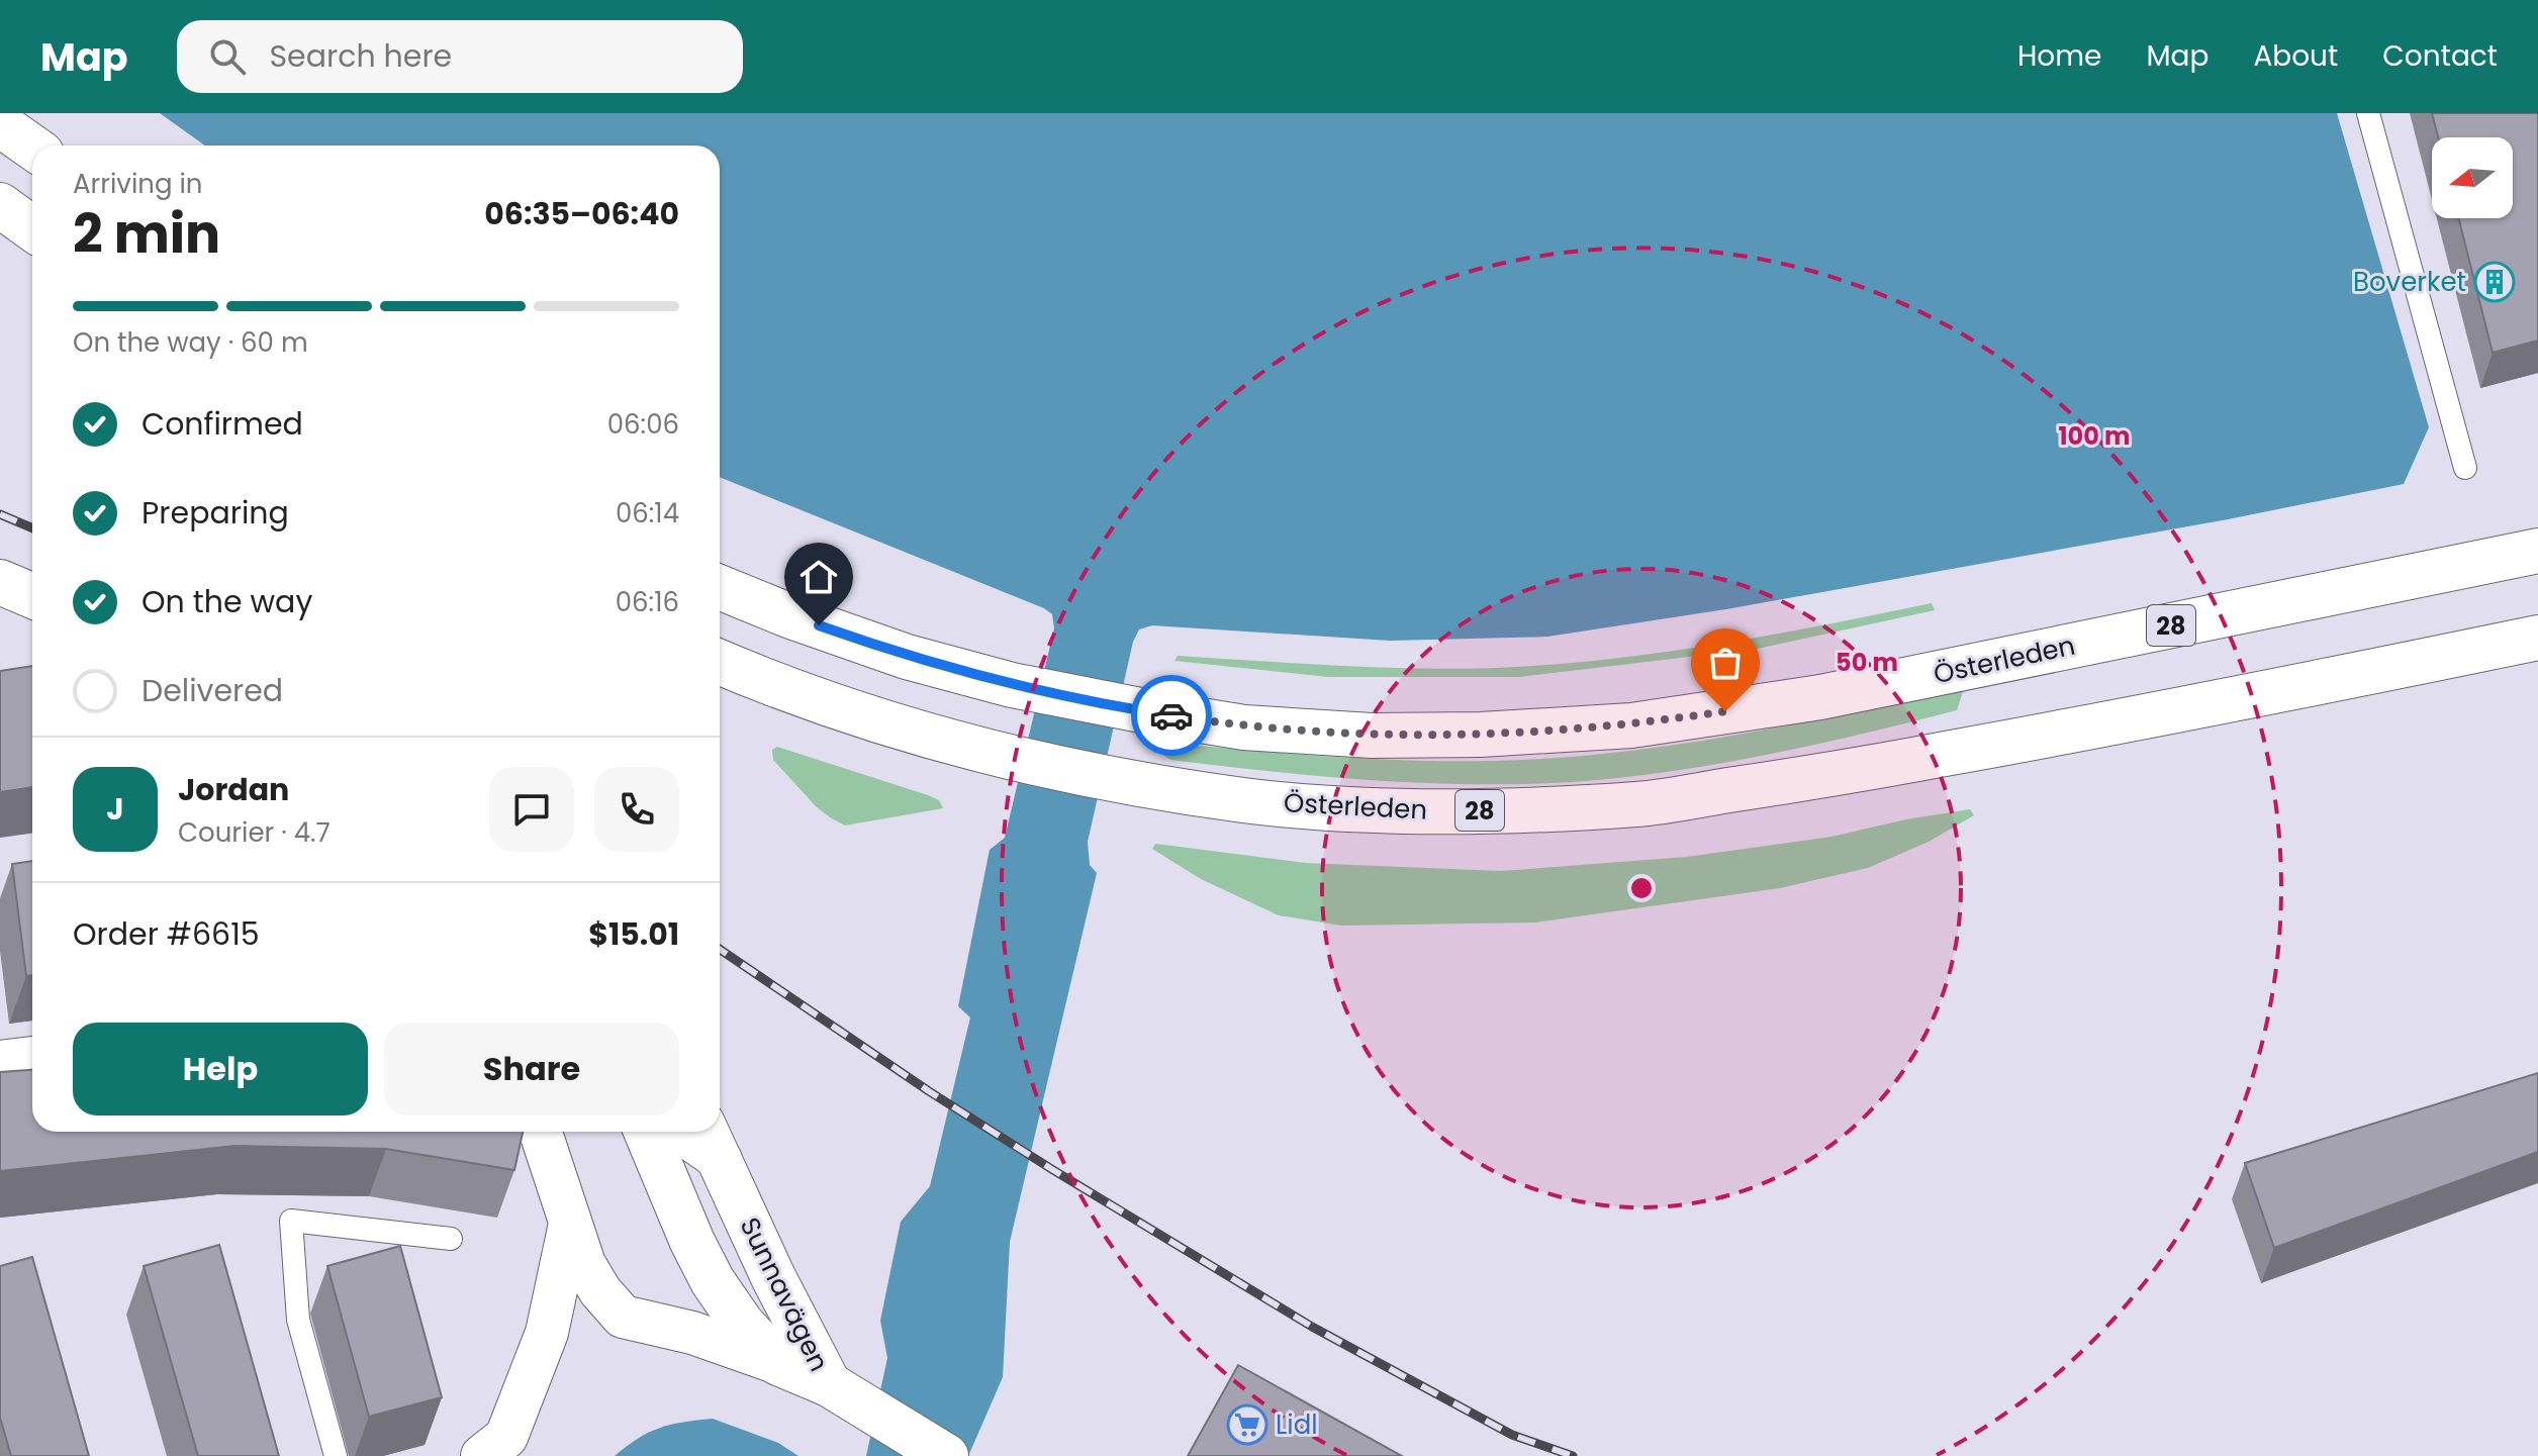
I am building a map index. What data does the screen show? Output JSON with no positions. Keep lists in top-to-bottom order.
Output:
{
  "streets": {
    "main road": ["28", "Österleden", "Sunnavägen"]
  },
  "places": {
    "building": ["Boverket"],
    "supermarket": ["Lidl"]
  },
  "north": "left",
  "page": {
    "header": "Map",
    "search": "Search here",
    "nav": [
      "Home",
      "Map",
      "About",
      "Contact"
    ],
    "heading": ["2 min", "Arriving in", "06:35–06:40"],
    "panel": [
      "Jordan",
      "Courier · 4.7",
      "Order #6615",
      "$15.01"
    ],
    "bar": "On the way · 60 m",
    "list": [
      ["Confirmed", "06:06"],
      ["Preparing", "06:14"],
      ["On the way", "06:16"],
      "Delivered"
    ],
    "round": "J",
    "buttons": ["Help", "Share"]
  },
  "rings": ["100 m", "50 m"]
}
